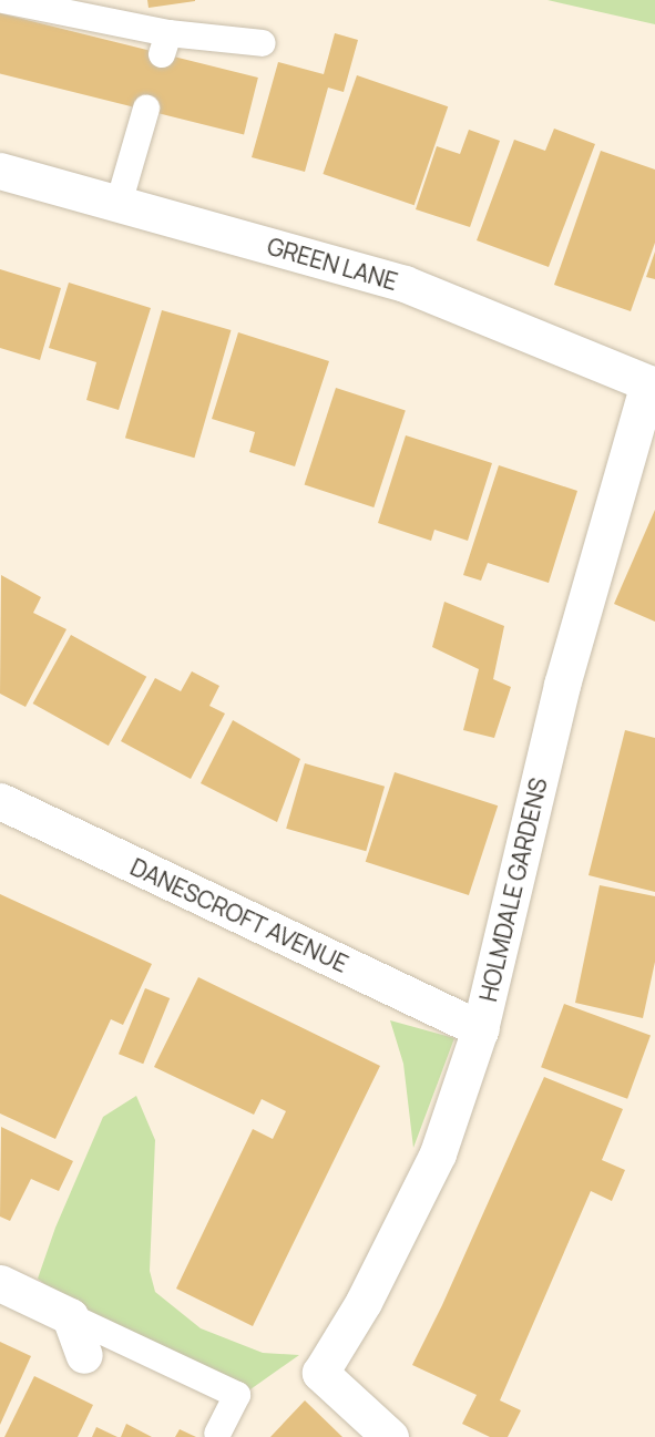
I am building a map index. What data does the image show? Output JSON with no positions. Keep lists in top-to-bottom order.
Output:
{
  "streets": {
    "street": ["GREEN LANE", "HOLMDALE GARDENS", "DANESCROFT AVENUE"]
  },
  "crossings": [
    ["GREEN LANE", "HOLMDALE GARDENS"],
    ["HOLMDALE GARDENS", "DANESCROFT AVENUE"]
  ]
}
